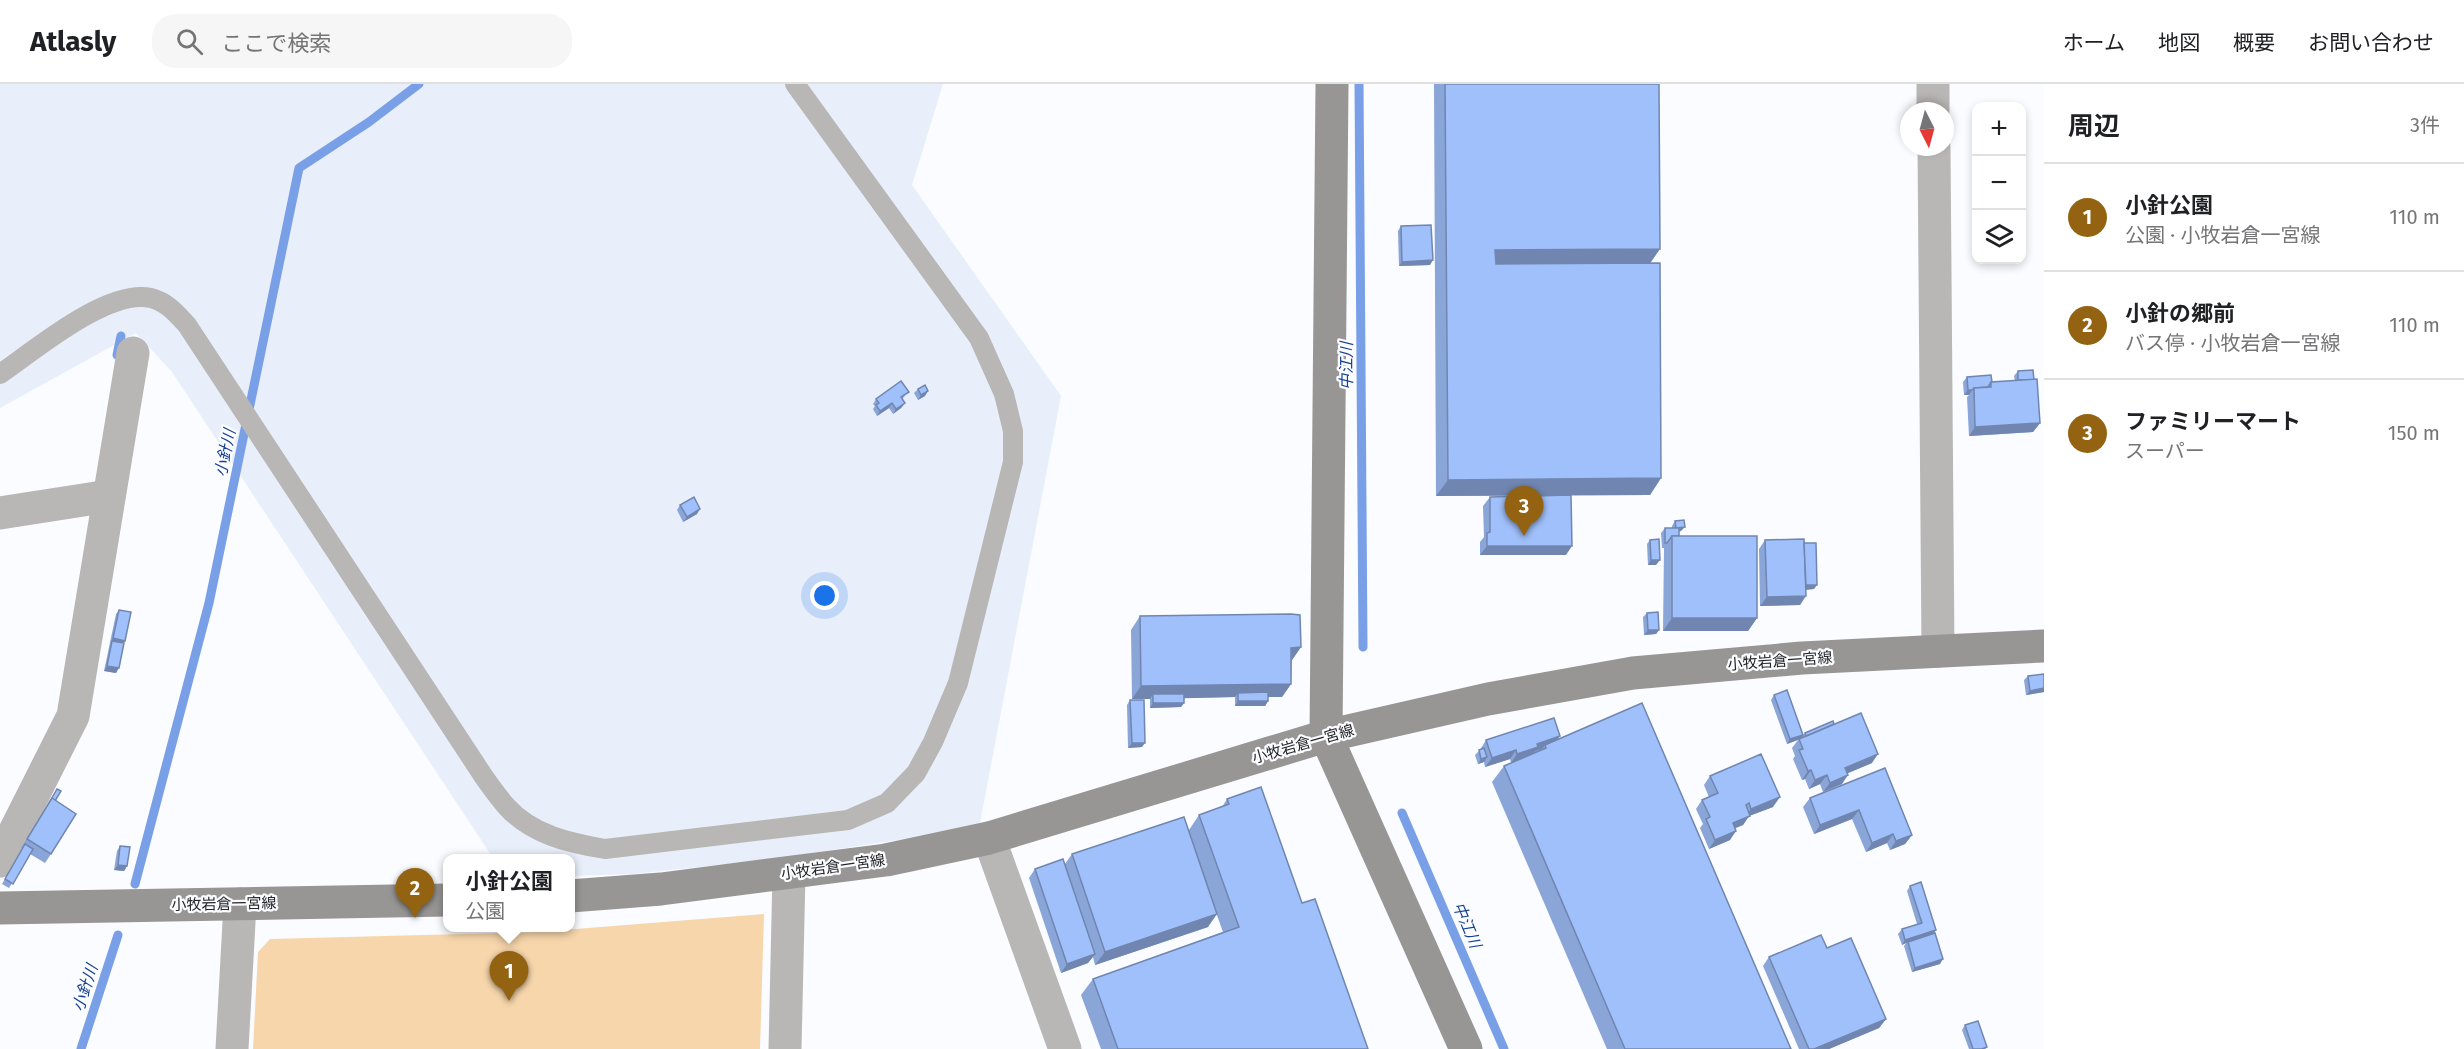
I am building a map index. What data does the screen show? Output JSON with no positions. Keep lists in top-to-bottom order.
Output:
{
  "streets": {
    "main road": ["小牧岩倉一宮線"]
  },
  "water": ["中江川", "小針川"],
  "north": "bottom",
  "page": {
    "header": "Atlasly",
    "search": "ここで検索",
    "nav": [
      "ホーム",
      "地図",
      "概要",
      "お問い合わせ"
    ],
    "heading": ["周辺", "3件"],
    "map_buttons": ["+", "−"],
    "list": [
      {
        "mark": "1",
        "name": "小針公園",
        "note": "公園 · 小牧岩倉一宮線",
        "value": "110 m"
      },
      {
        "mark": "2",
        "name": "小針の郷前",
        "note": "バス停 · 小牧岩倉一宮線",
        "value": "110 m"
      },
      {
        "mark": "3",
        "name": "ファミリーマート",
        "note": "スーパー",
        "value": "150 m"
      }
    ],
    "pins": ["3", "2", "1"],
    "popup": ["小針公園", "公園"]
  }
}
